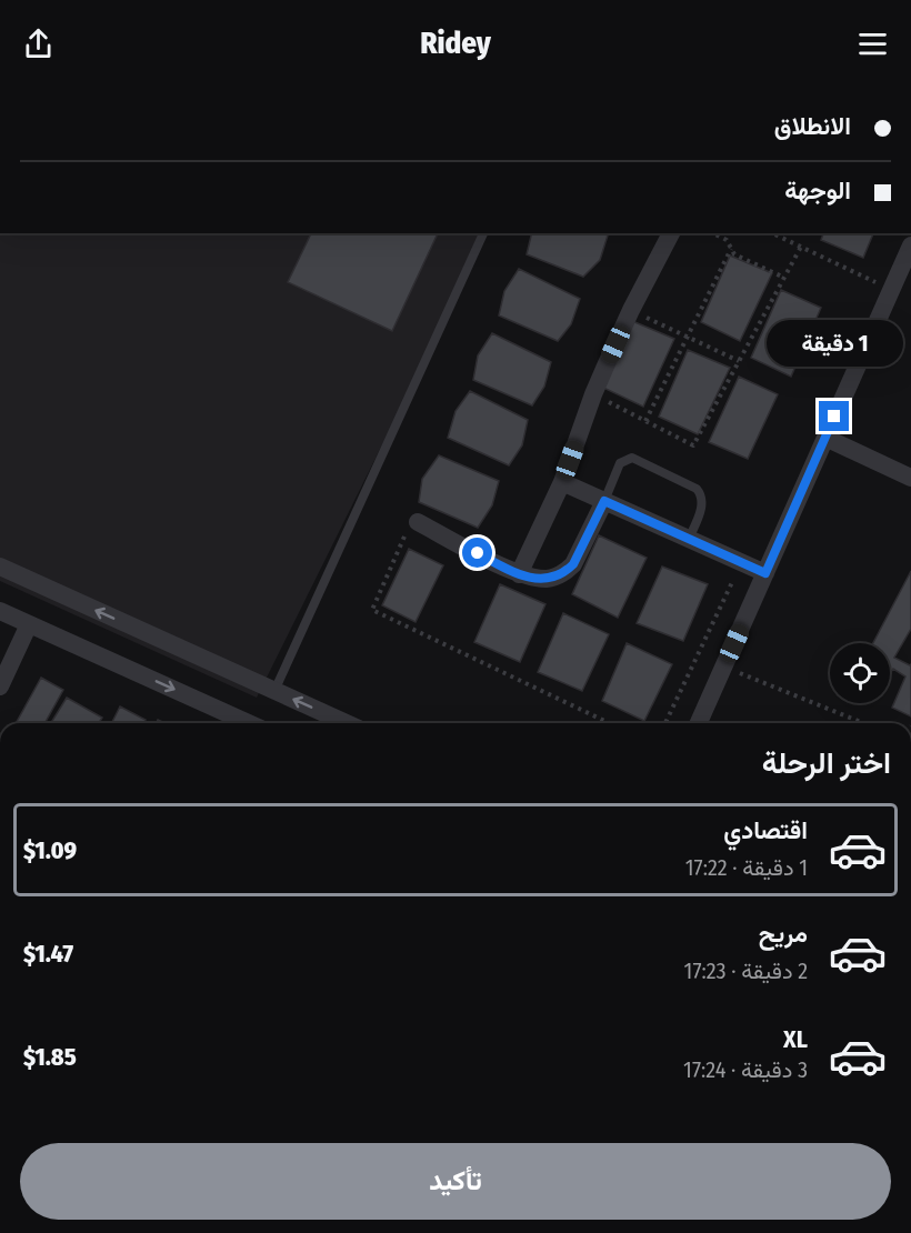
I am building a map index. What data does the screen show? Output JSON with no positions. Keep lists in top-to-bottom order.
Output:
{
  "page": {
    "header": "Ridey",
    "banner": ["الانطلاق", "الوجهة"],
    "bubble": "1 دقيقة",
    "heading": "اختر الرحلة",
    "list": [
      {
        "name": "اقتصادي",
        "note": "1 دقيقة · 17:22",
        "value": "$1.09"
      },
      {
        "name": "مريح",
        "note": "2 دقيقة · 17:23",
        "value": "$1.47"
      },
      {
        "name": "XL",
        "note": "3 دقيقة · 17:24",
        "value": "$1.85"
      }
    ],
    "buttons": "تأكيد"
  }
}
